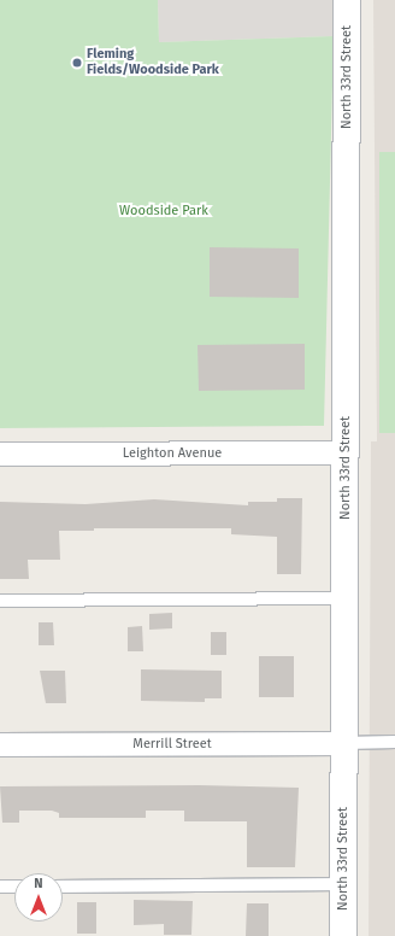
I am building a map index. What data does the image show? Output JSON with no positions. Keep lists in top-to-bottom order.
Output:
{
  "streets": {
    "main road": ["North 33rd Street"],
    "street": ["Leighton Avenue", "Merrill Street"]
  },
  "crossings": [
    ["North 33rd Street", "Leighton Avenue"],
    ["North 33rd Street", "Merrill Street"]
  ],
  "parks": ["Woodside Park"],
  "places": ["Fleming Fields/Woodside Park"],
  "north": "top"
}
